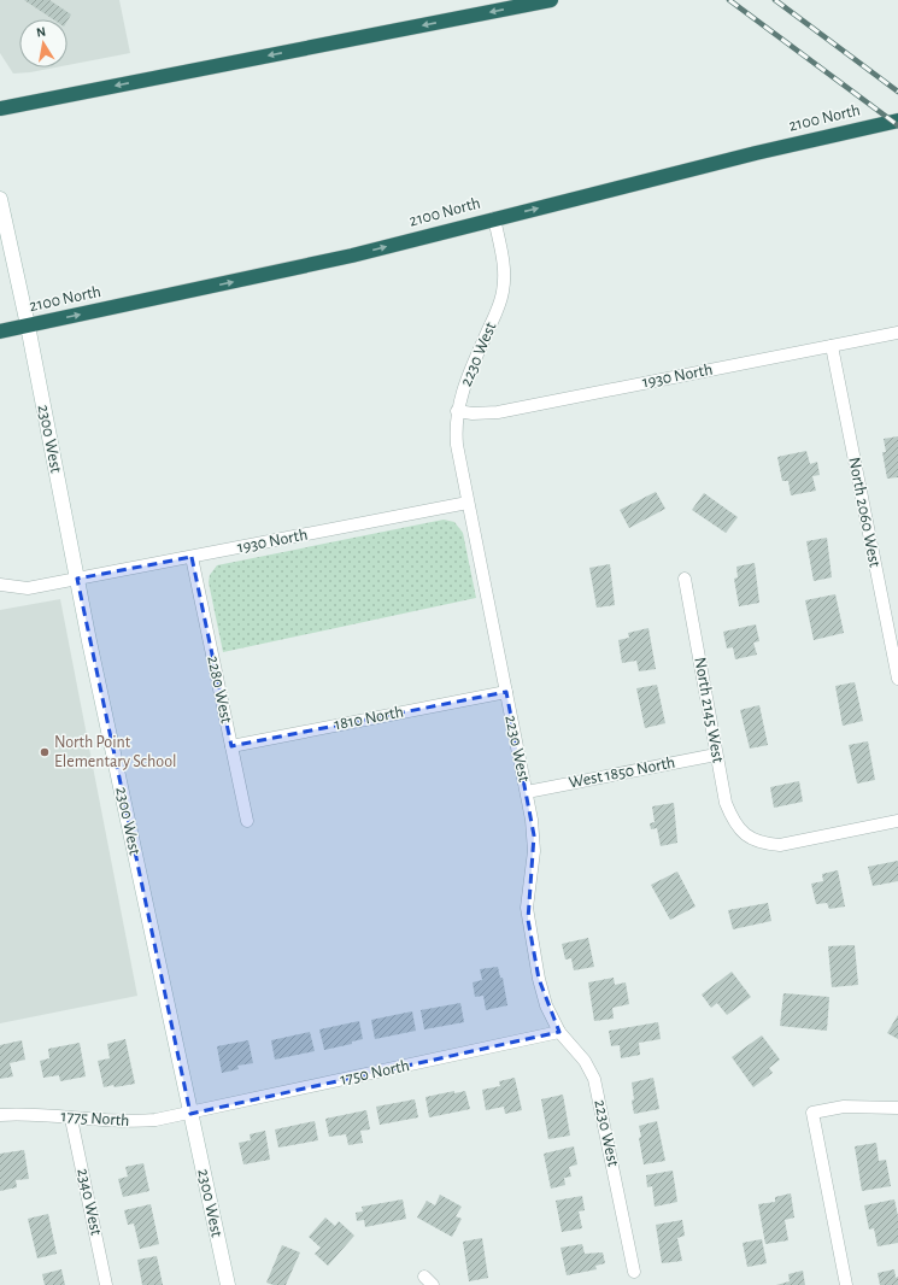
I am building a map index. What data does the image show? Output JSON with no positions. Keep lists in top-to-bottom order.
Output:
{
  "streets": {
    "highway": ["2100 North"],
    "main road": ["2300 West"],
    "street": [
      "2230 West",
      "1930 North",
      "North 2060 West",
      "2280 West",
      "North 2145 West",
      "1810 North",
      "West 1850 North",
      "1750 North",
      "1775 North",
      "2340 West"
    ]
  },
  "crossings": [
    ["2100 North", "2230 West"],
    ["2100 North", "2300 West"],
    ["2230 West", "1930 North"],
    ["2230 West", "1810 North"],
    ["2230 West", "West 1850 North"],
    ["2230 West", "1750 North"],
    ["1930 North", "2300 West"],
    ["1930 North", "North 2060 West"],
    ["1930 North", "2280 West"],
    ["2300 West", "1750 North"],
    ["2300 West", "1775 North"],
    ["2280 West", "1810 North"],
    ["North 2145 West", "West 1850 North"],
    ["1750 North", "1775 North"],
    ["1775 North", "2340 West"]
  ],
  "one_way": ["2100 North"],
  "places": ["North Point Elementary School"],
  "north": "top"
}
